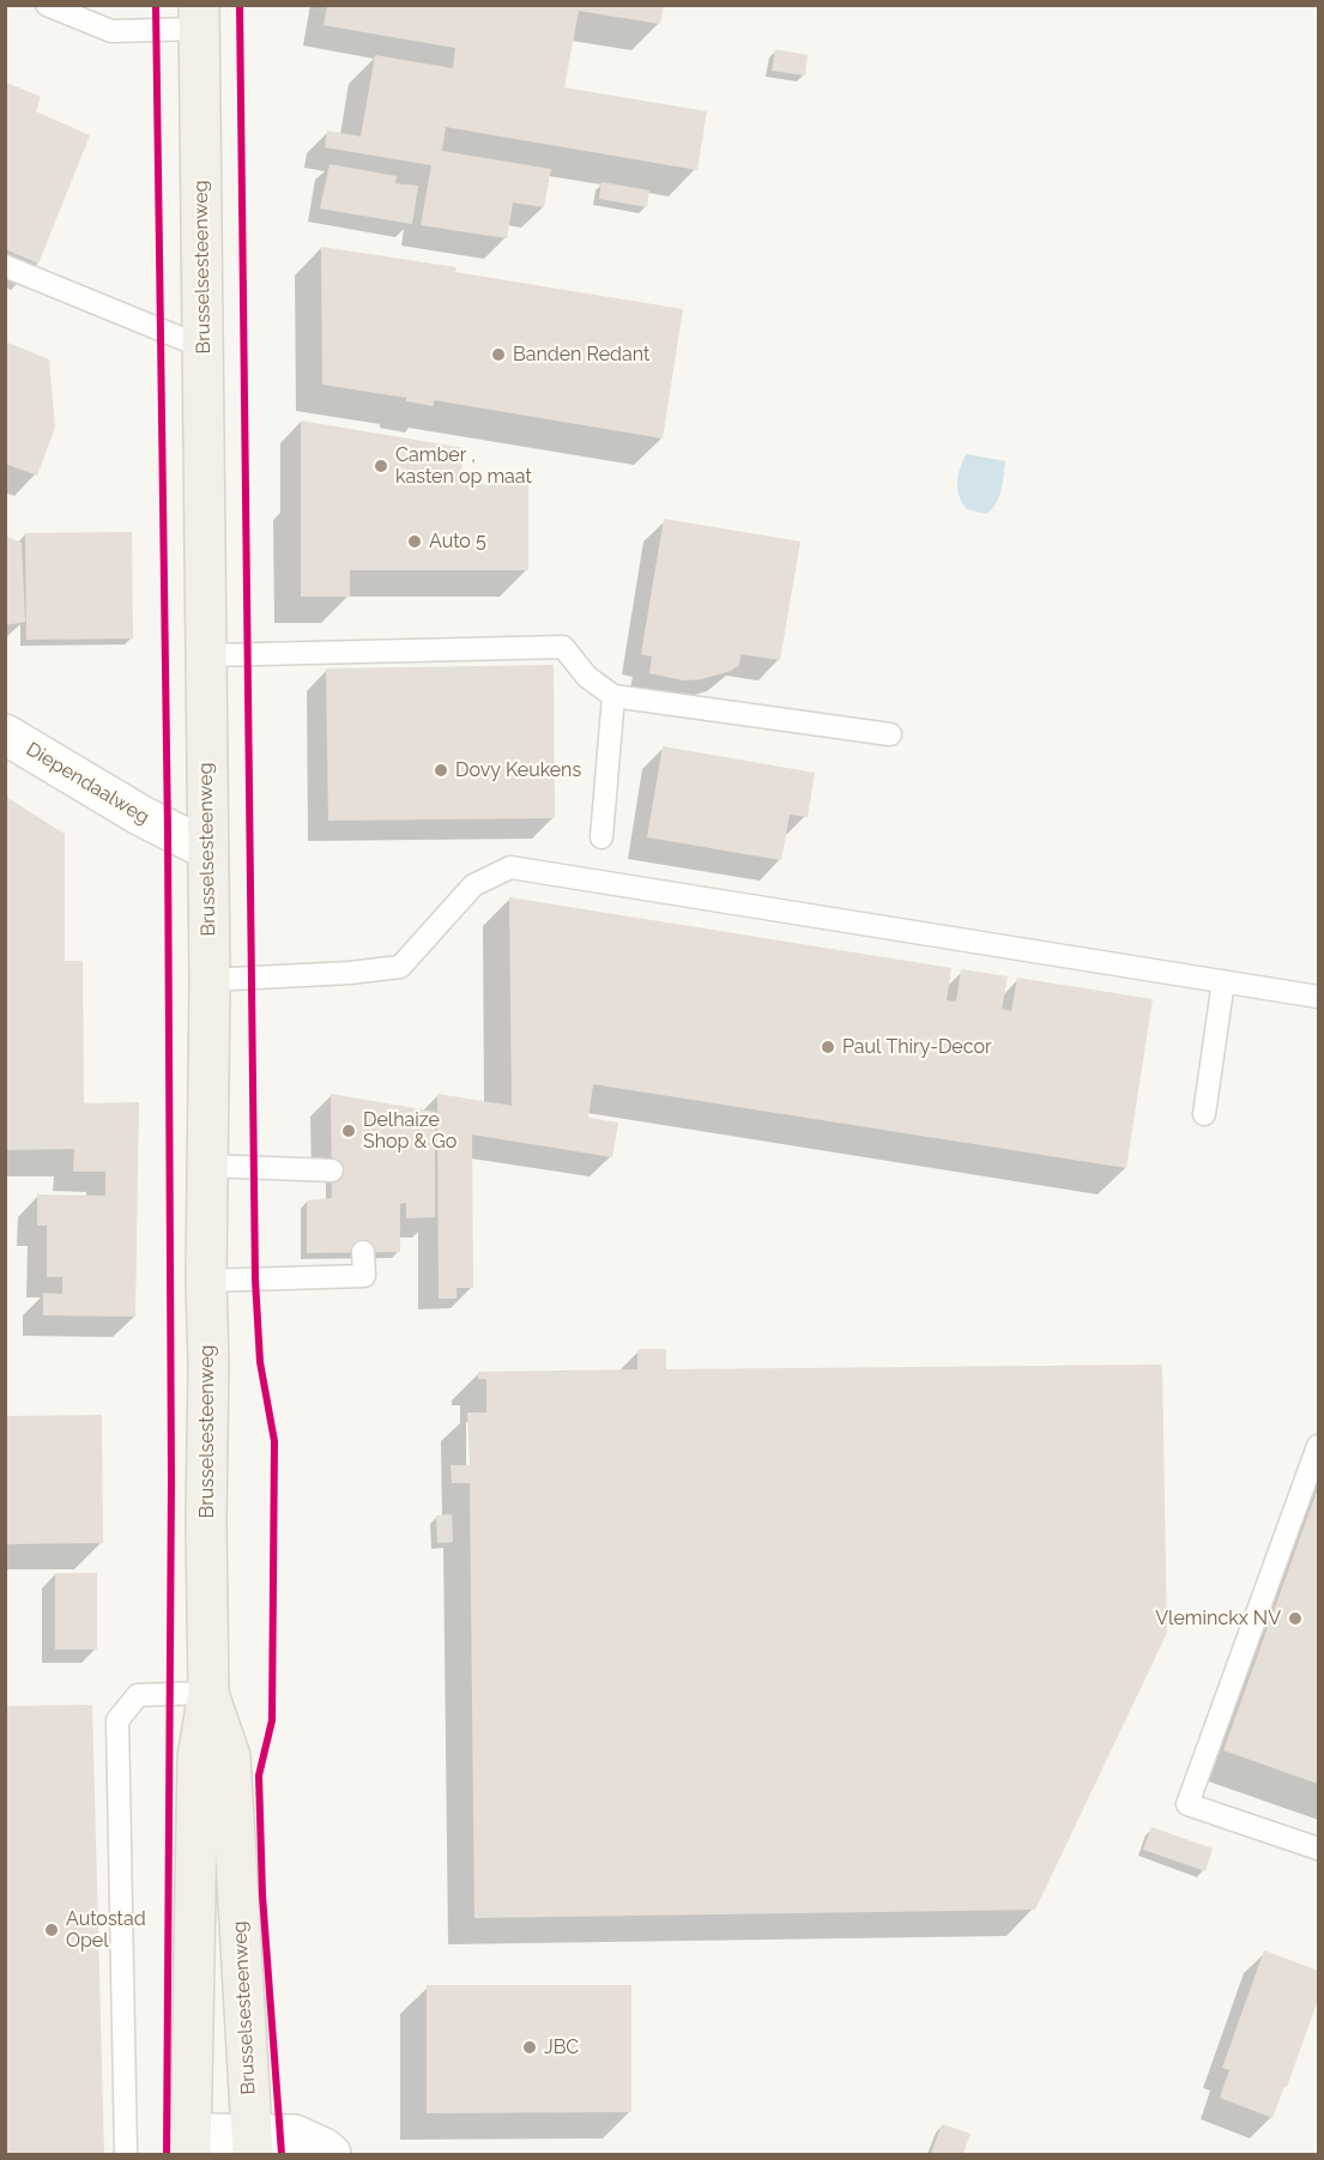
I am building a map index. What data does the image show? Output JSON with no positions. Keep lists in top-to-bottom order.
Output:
{
  "streets": {
    "main road": ["Brusselsesteenweg"],
    "street": ["Diependaalweg"]
  },
  "crossings": [
    ["Brusselsesteenweg", "Diependaalweg"]
  ],
  "places": [
    "Banden Redant",
    "Camber , kasten op maat",
    "Auto 5",
    "Dovy Keukens",
    "Paul Thiry-Decor",
    "Delhaize Shop & Go",
    "Vleminckx NV",
    "Autostad Opel",
    "JBC"
  ]
}
